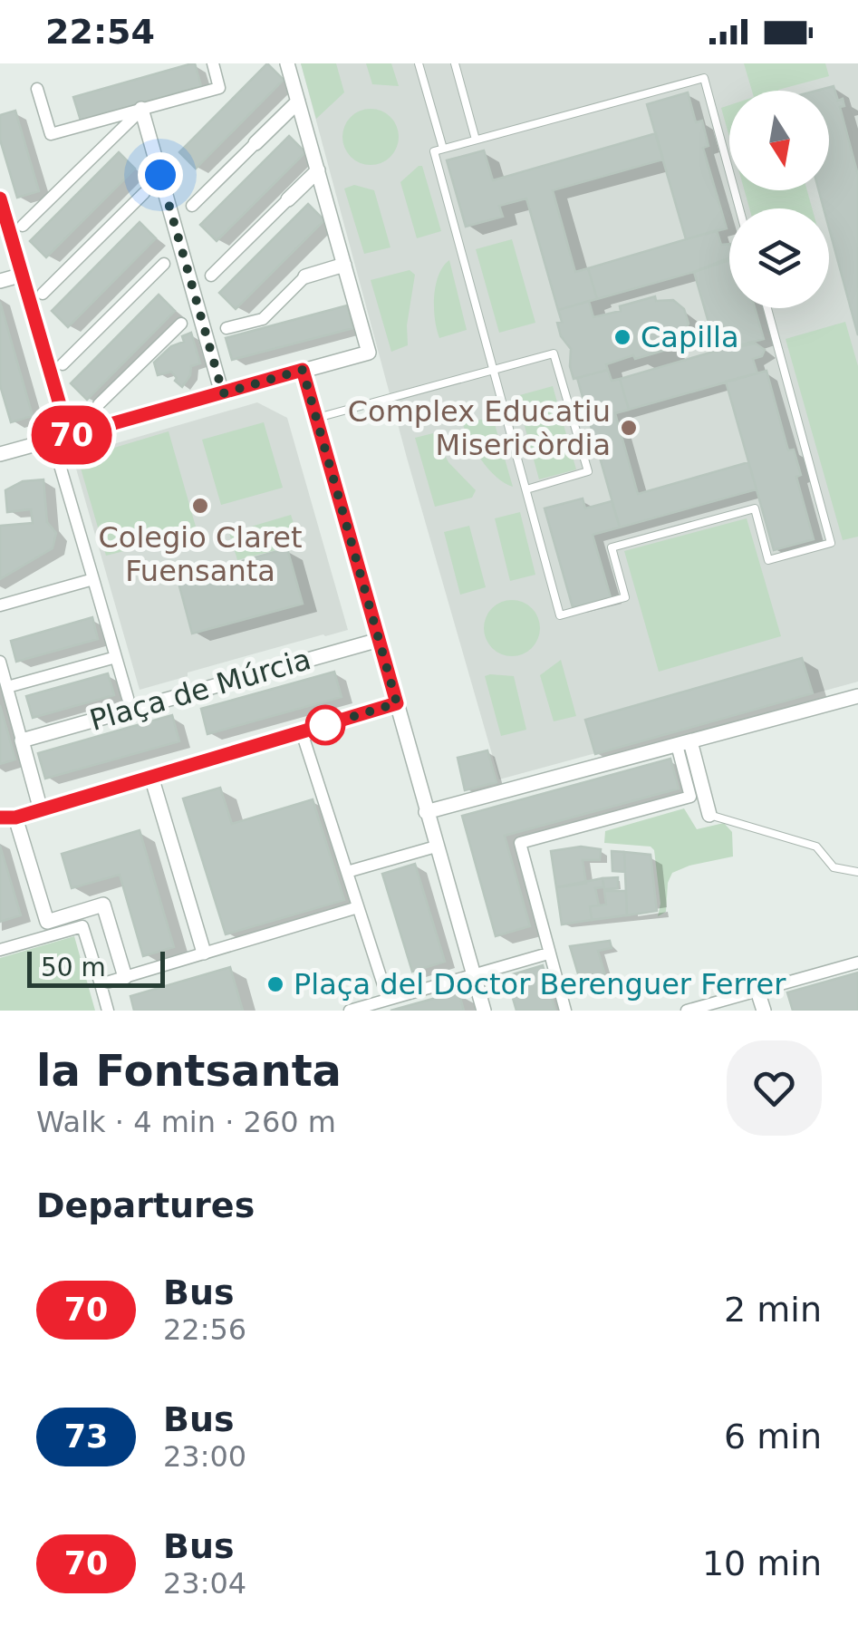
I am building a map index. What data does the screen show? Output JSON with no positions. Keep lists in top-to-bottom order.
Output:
{
  "streets": {
    "street": ["Plaça de Múrcia"]
  },
  "places": [
    "Capilla",
    "Complex Educatiu Misericòrdia",
    "Colegio Claret Fuensanta",
    "Plaça del Doctor Berenguer Ferrer"
  ],
  "lines": ["bus line 70"],
  "scale_bar": "50 m",
  "north": "bottom",
  "page": {
    "status": "22:54",
    "on_map": "70",
    "scale": "50 m",
    "heading": [
      ["la Fontsanta", "Walk · 4 min · 260 m"],
      "Departures"
    ],
    "list": [
      {
        "mark": "70",
        "name": "Bus",
        "note": "22:56",
        "value": "2 min"
      },
      {
        "mark": "73",
        "name": "Bus",
        "note": "23:00",
        "value": "6 min"
      },
      {
        "mark": "70",
        "name": "Bus",
        "note": "23:04",
        "value": "10 min"
      }
    ]
  }
}
